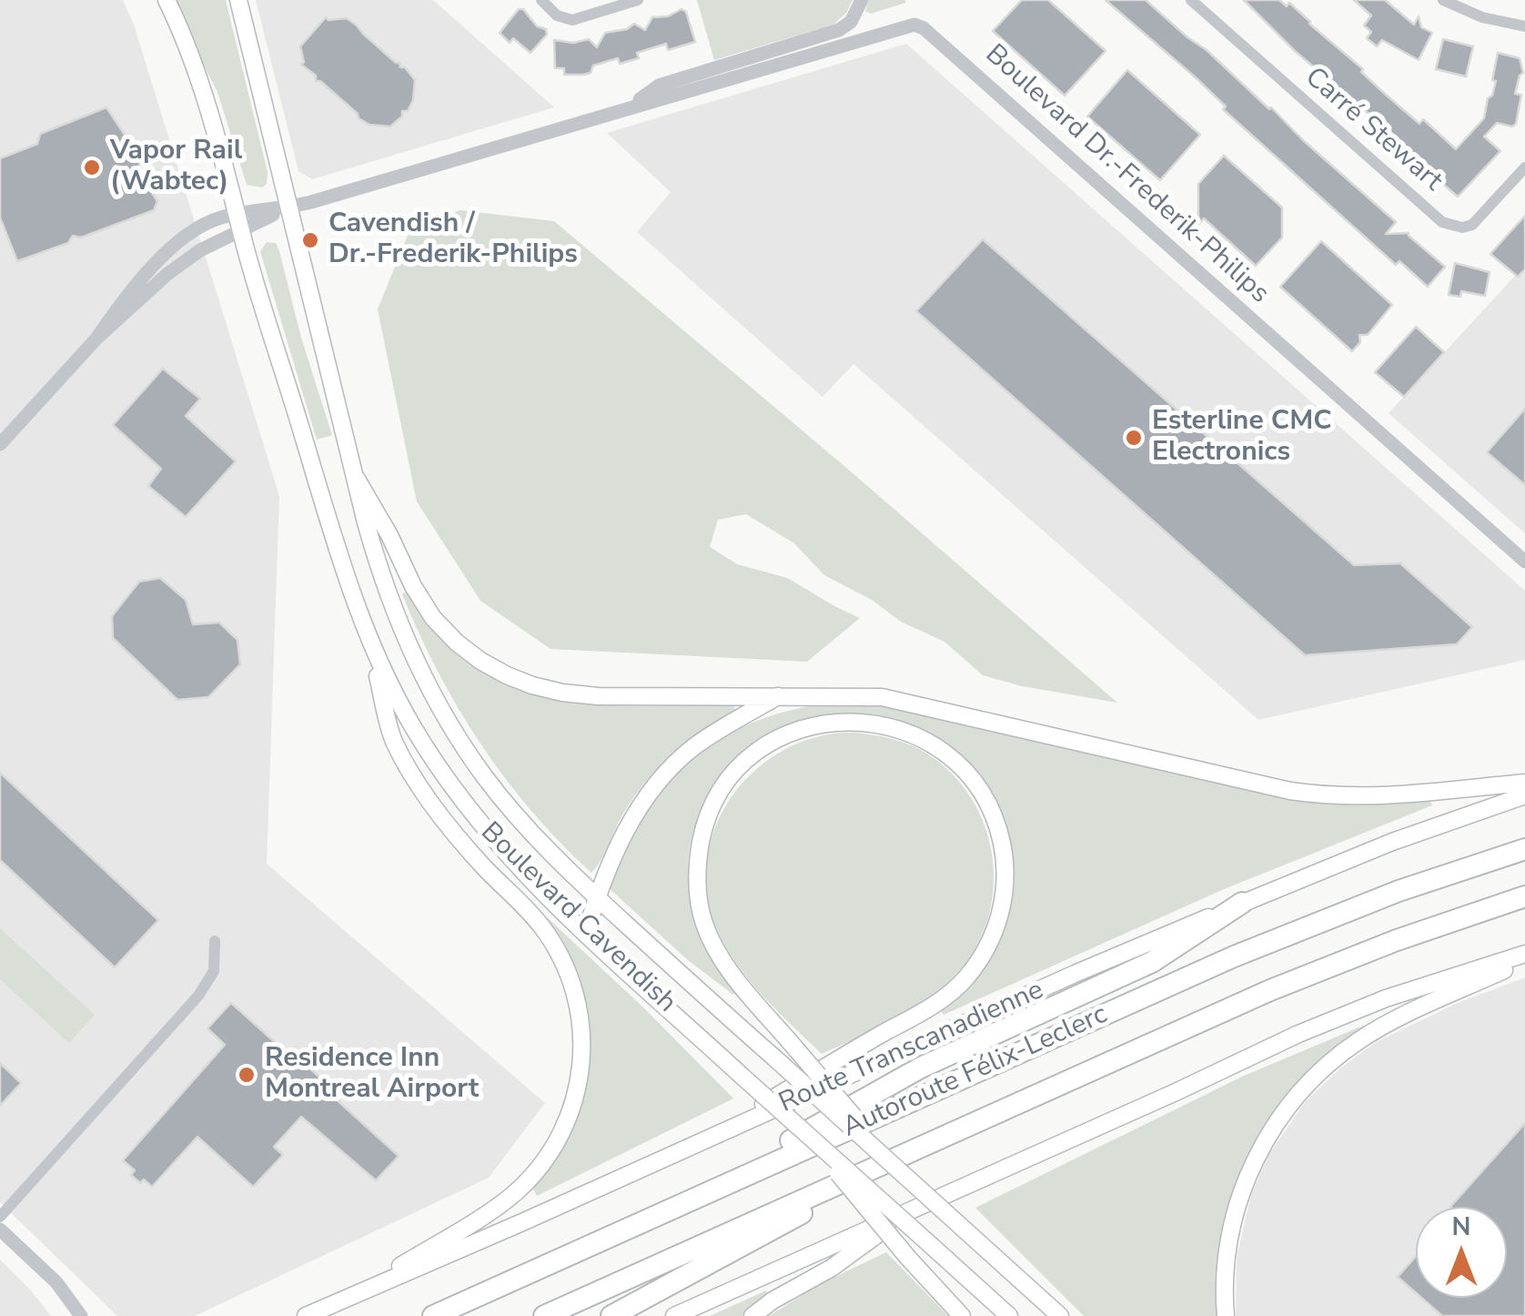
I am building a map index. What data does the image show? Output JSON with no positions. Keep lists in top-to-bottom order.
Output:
{
  "streets": {
    "highway": ["Autoroute Félix-Leclerc"],
    "main road": ["Boulevard Cavendish", "Route Transcanadienne"],
    "street": ["Carré Stewart", "Boulevard Dr.-Frederik-Philips"]
  },
  "crossings": [
    ["Boulevard Dr.-Frederik-Philips", "Boulevard Cavendish"]
  ],
  "places": [
    "Vapor Rail (Wabtec)",
    "Cavendish / Dr.-Frederik-Philips",
    "Esterline CMC Electronics",
    "Residence Inn Montreal Airport"
  ],
  "north": "top"
}
